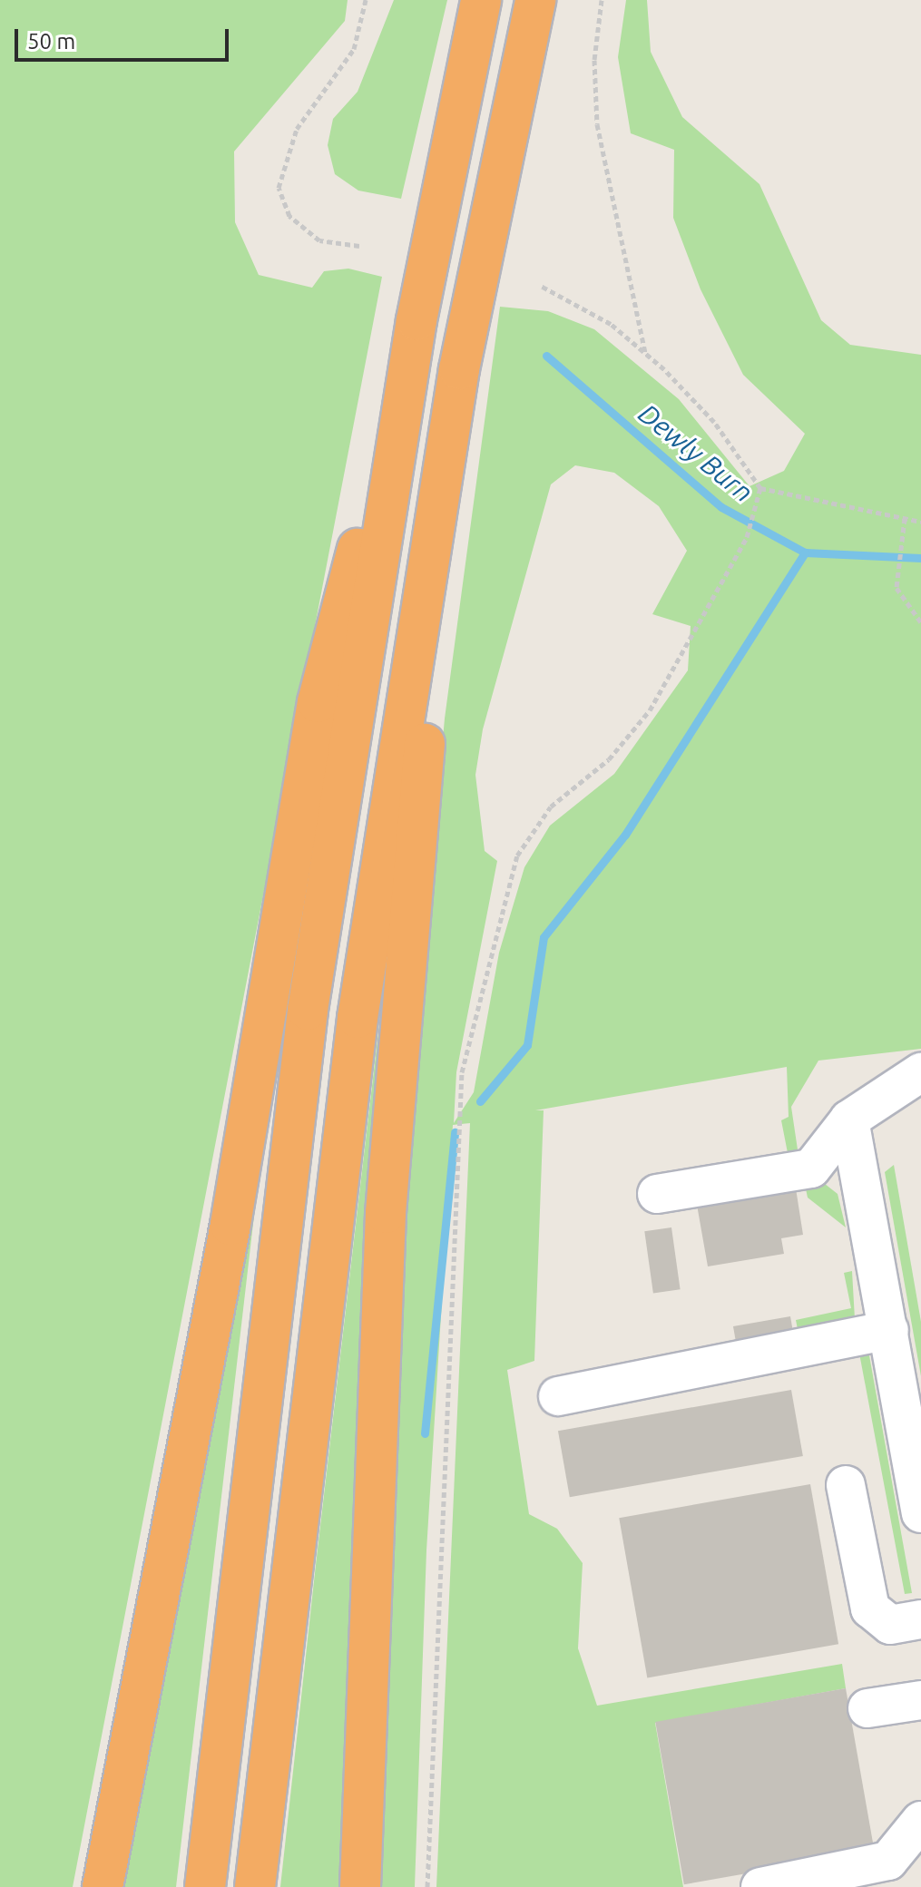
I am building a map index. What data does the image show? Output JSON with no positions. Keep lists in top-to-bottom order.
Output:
{
  "water": ["Dewly Burn"],
  "scale_bar": "50 m"
}
